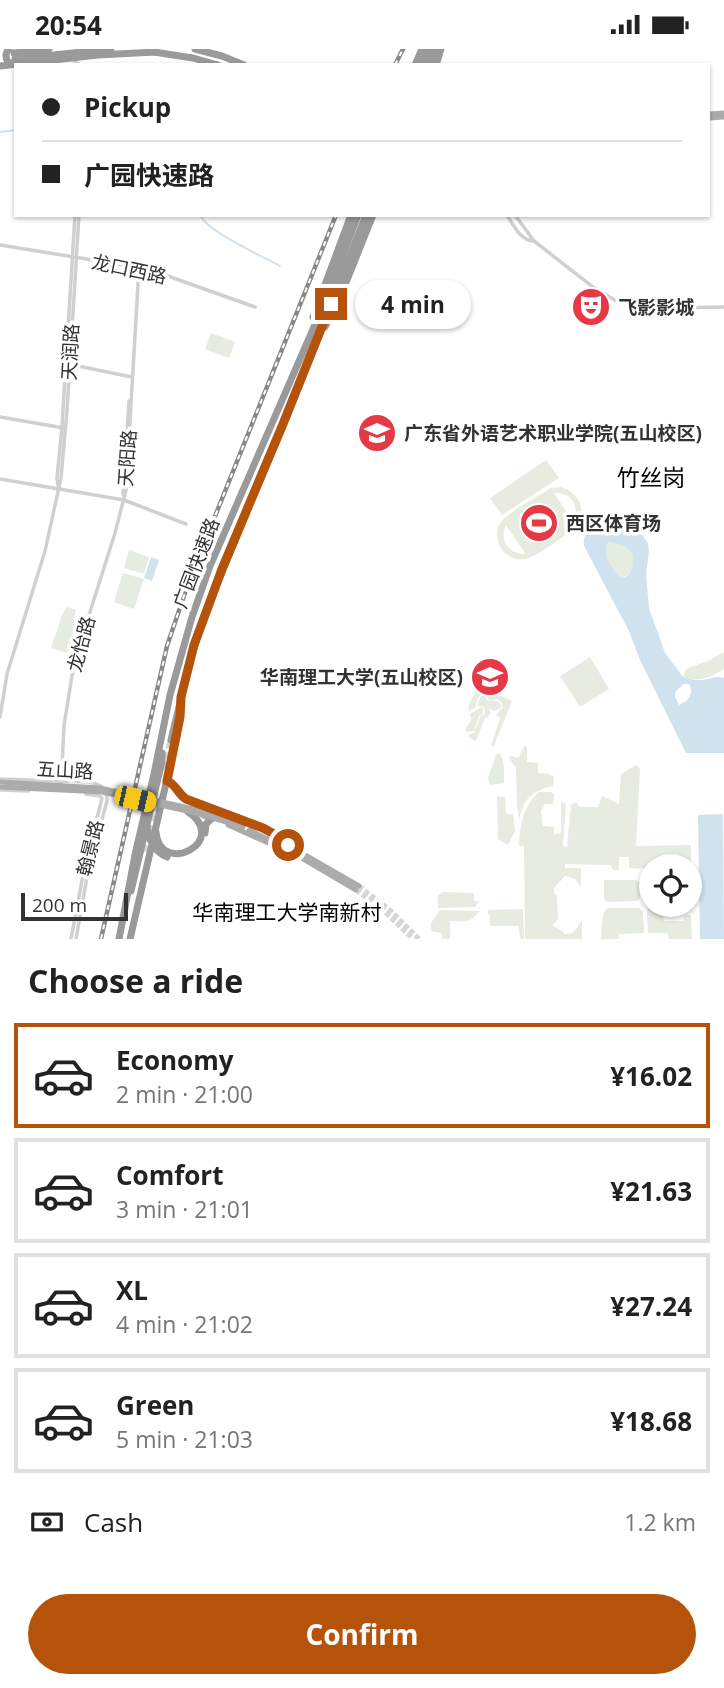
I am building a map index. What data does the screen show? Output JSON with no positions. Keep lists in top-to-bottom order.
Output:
{
  "streets": {
    "highway": ["广园快速路"],
    "main road": ["五山路"],
    "street": [
      "龙口西路",
      "天润路",
      "天阳路",
      "龙怡路",
      "翰景路"
    ]
  },
  "crossings": [
    ["龙口西路", "天润路"],
    ["龙口西路", "天阳路"],
    ["天阳路", "龙怡路"],
    ["龙怡路", "翰景路"]
  ],
  "districts": ["竹丝岗", "华南理工大学南新村"],
  "places": {
    "theatre": ["飞影影城"],
    "school or university": ["广东省外语艺术职业学院(五山校区)", "华南理工大学(五山校区)"],
    "sports": ["西区体育场"]
  },
  "scale_bar": "200 m",
  "page": {
    "status": "20:54",
    "banner": ["Pickup", "广园快速路"],
    "bubble": "4 min",
    "scale": "200 m",
    "heading": "Choose a ride",
    "list": [
      {
        "name": "Economy",
        "note": "2 min · 21:00",
        "value": "¥16.02"
      },
      {
        "name": "Comfort",
        "note": "3 min · 21:01",
        "value": "¥21.63"
      },
      {
        "name": "XL",
        "note": "4 min · 21:02",
        "value": "¥27.24"
      },
      {
        "name": "Green",
        "note": "5 min · 21:03",
        "value": "¥18.68"
      }
    ],
    "pay": ["Cash", "1.2 km"],
    "buttons": "Confirm"
  }
}
